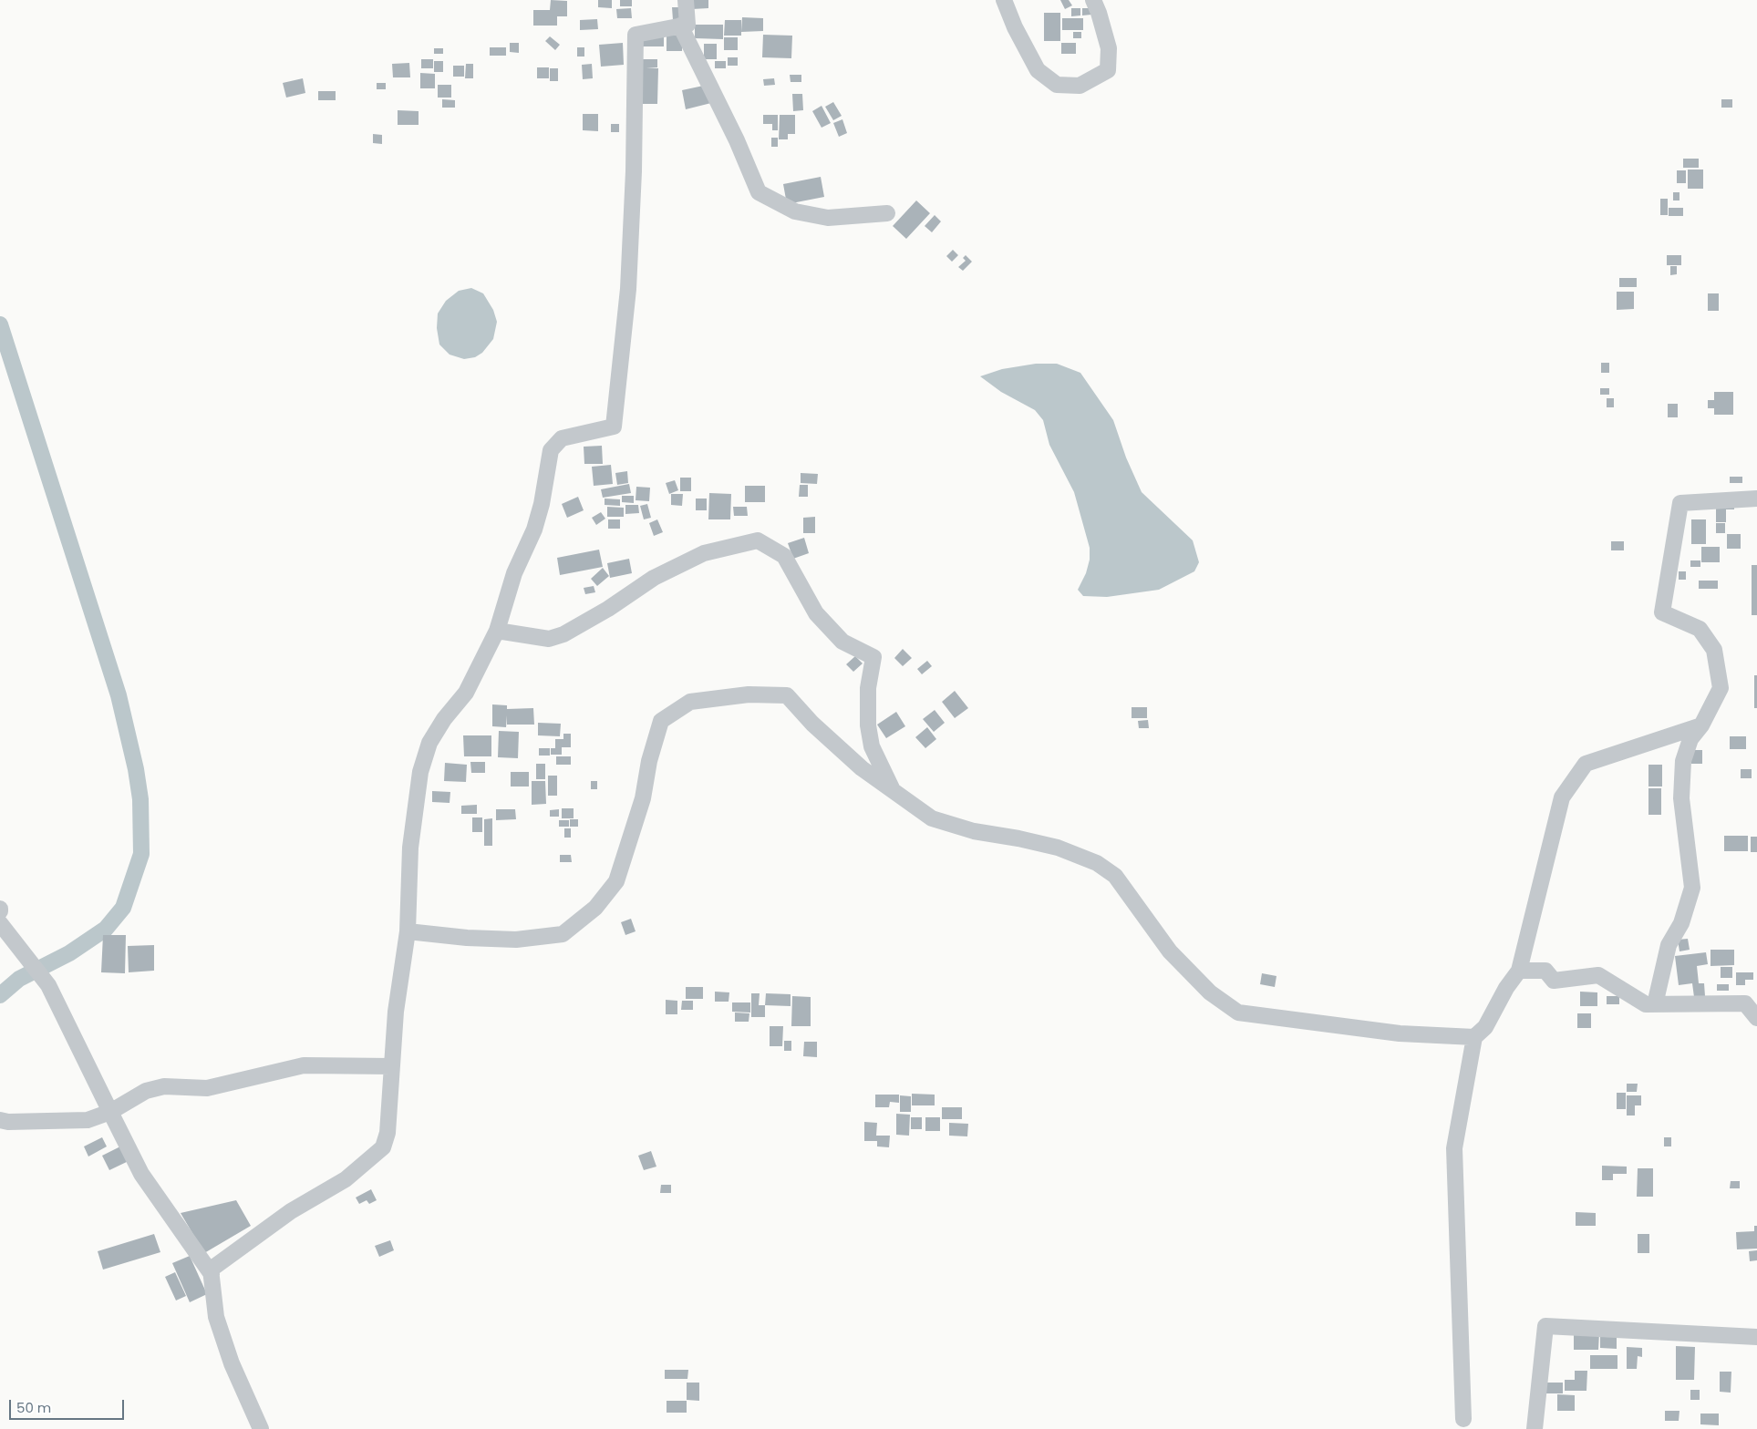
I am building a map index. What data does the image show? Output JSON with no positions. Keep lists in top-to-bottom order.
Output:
{
  "scale_bar": "50 m"
}
